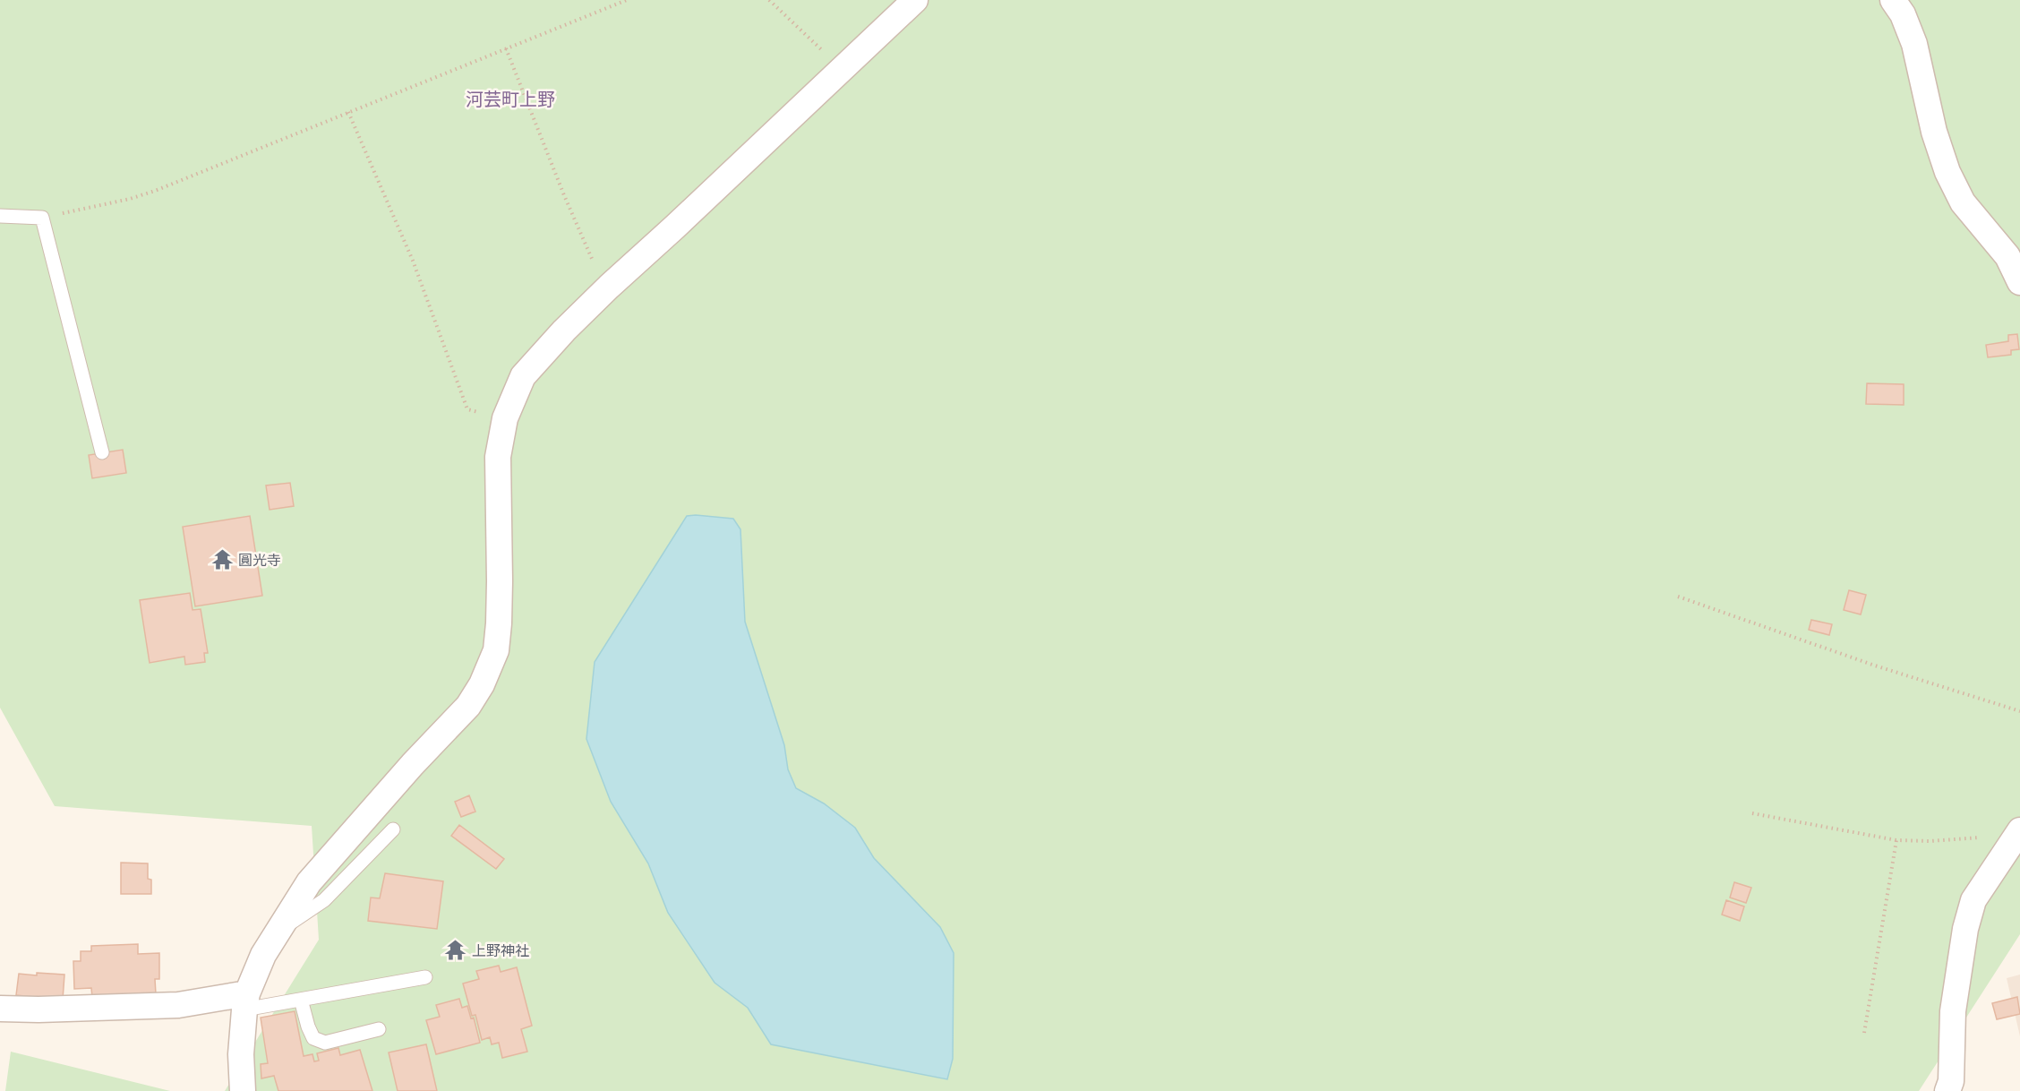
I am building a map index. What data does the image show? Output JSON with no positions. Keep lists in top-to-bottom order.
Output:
{
  "districts": ["河芸町上野"],
  "places": {
    "temple": ["圓光寺", "上野神社"]
  }
}
